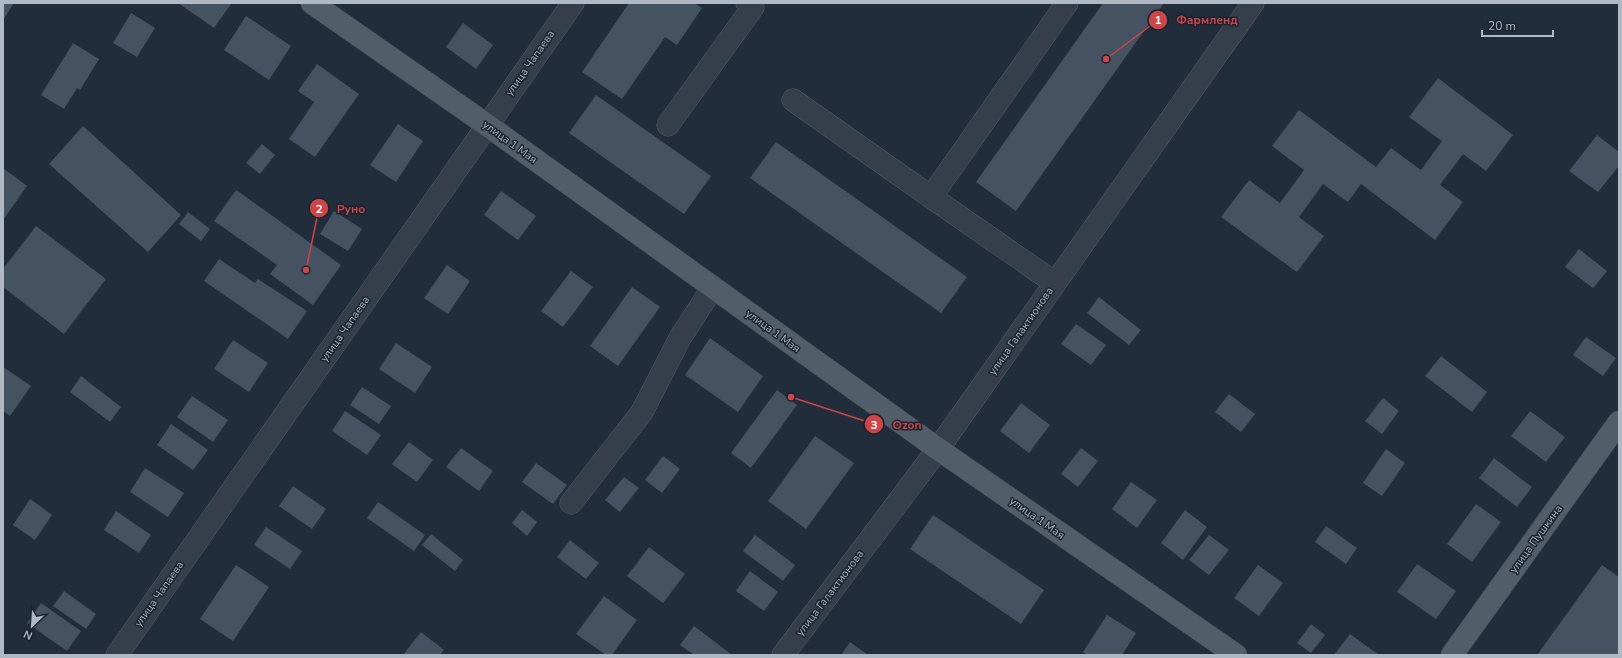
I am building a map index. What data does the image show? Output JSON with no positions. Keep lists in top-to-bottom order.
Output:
{
  "streets": {
    "main road": ["улица 1 Мая", "улица Пушкина"],
    "street": ["улица Чапаева", "улица Галактионова"]
  },
  "crossings": [
    ["улица Чапаева", "улица 1 Мая"],
    ["улица 1 Мая", "улица Галактионова"]
  ],
  "places": ["Фармленд", "Руно", "Ozon"],
  "scale_bar": "20 m",
  "north": "bottom left"
}
